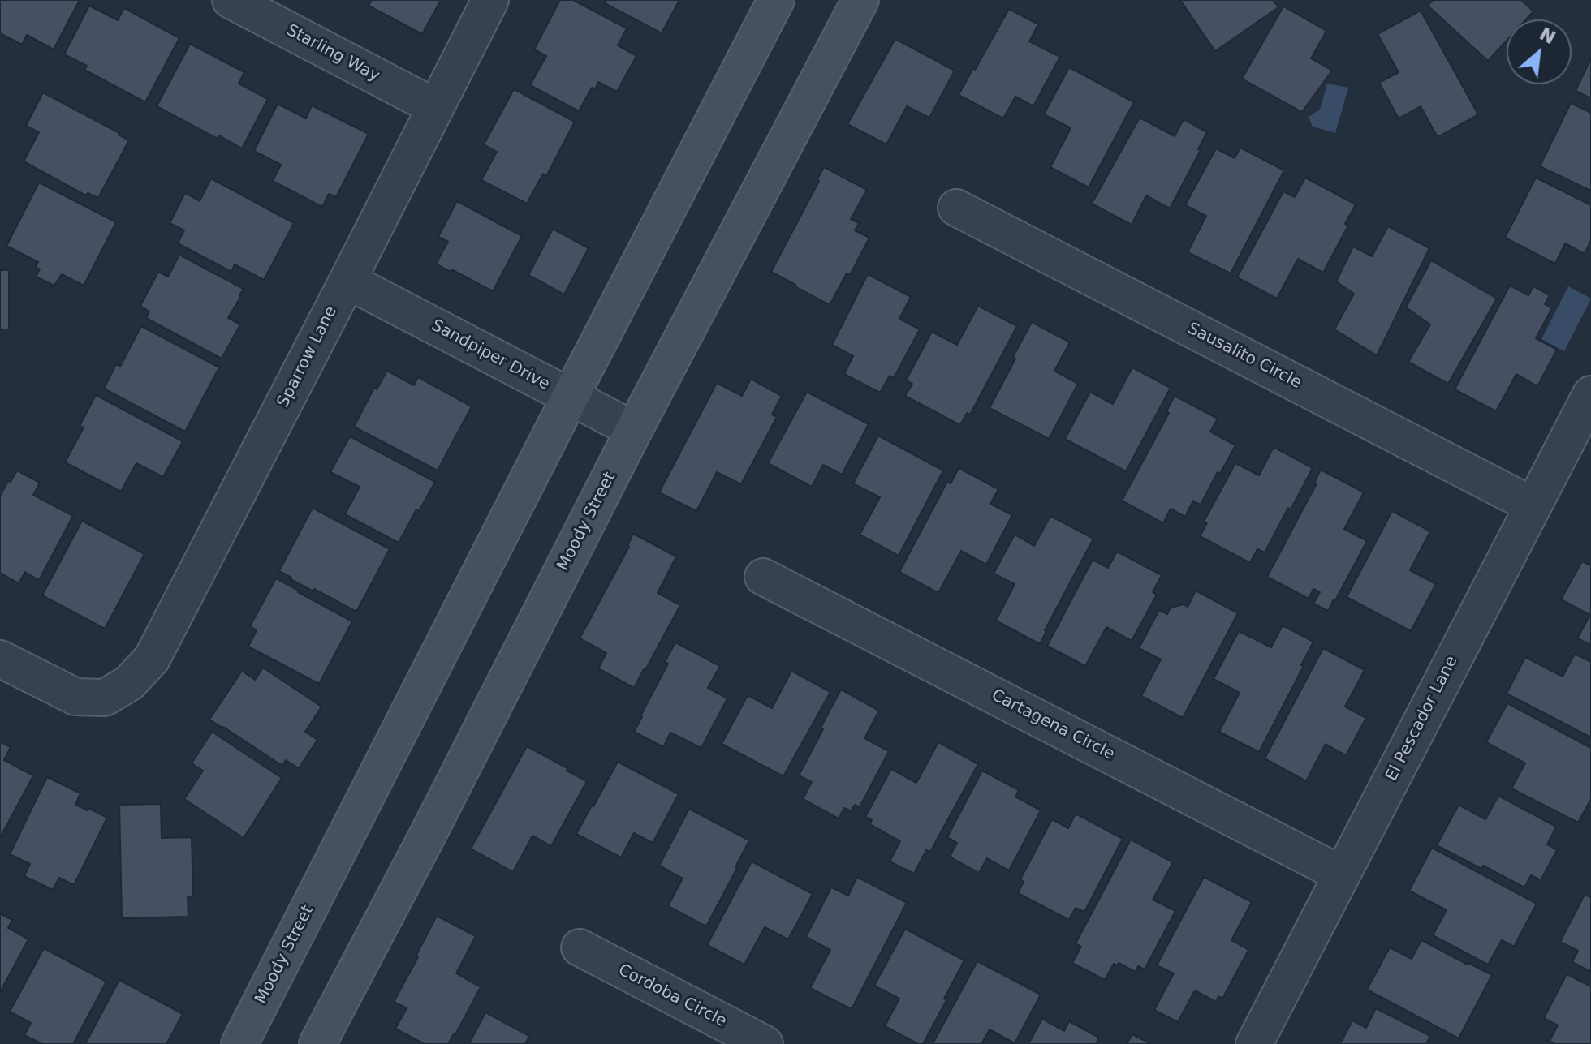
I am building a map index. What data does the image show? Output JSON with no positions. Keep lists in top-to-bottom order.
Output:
{
  "streets": {
    "main road": ["Moody Street"],
    "street": [
      "Starling Way",
      "Sandpiper Drive",
      "Sausalito Circle",
      "Sparrow Lane",
      "El Pescador Lane",
      "Cartagena Circle",
      "Cordoba Circle"
    ]
  },
  "crossings": [
    ["Starling Way", "Sparrow Lane"],
    ["Sandpiper Drive", "Sparrow Lane"],
    ["Sandpiper Drive", "Moody Street"],
    ["Sausalito Circle", "El Pescador Lane"],
    ["El Pescador Lane", "Cartagena Circle"]
  ],
  "north": "top right"
}
